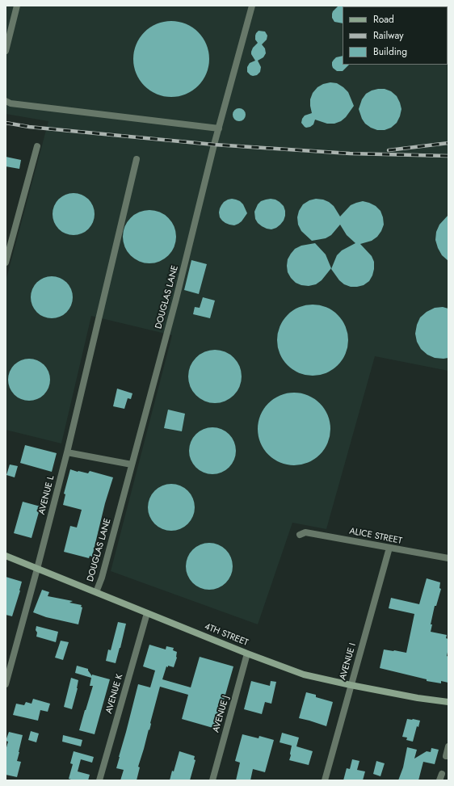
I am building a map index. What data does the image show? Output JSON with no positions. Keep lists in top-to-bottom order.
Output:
{
  "streets": {
    "main road": ["4TH STREET"],
    "street": [
      "DOUGLAS LANE",
      "AVENUE L",
      "ALICE STREET",
      "AVENUE I",
      "AVENUE K",
      "AVENUE J"
    ]
  },
  "crossings": [
    ["DOUGLAS LANE", "4TH STREET"],
    ["AVENUE L", "4TH STREET"],
    ["ALICE STREET", "AVENUE I"],
    ["4TH STREET", "AVENUE I"],
    ["4TH STREET", "AVENUE K"],
    ["4TH STREET", "AVENUE J"]
  ],
  "legend": ["Road", "Railway", "Building"]
}
